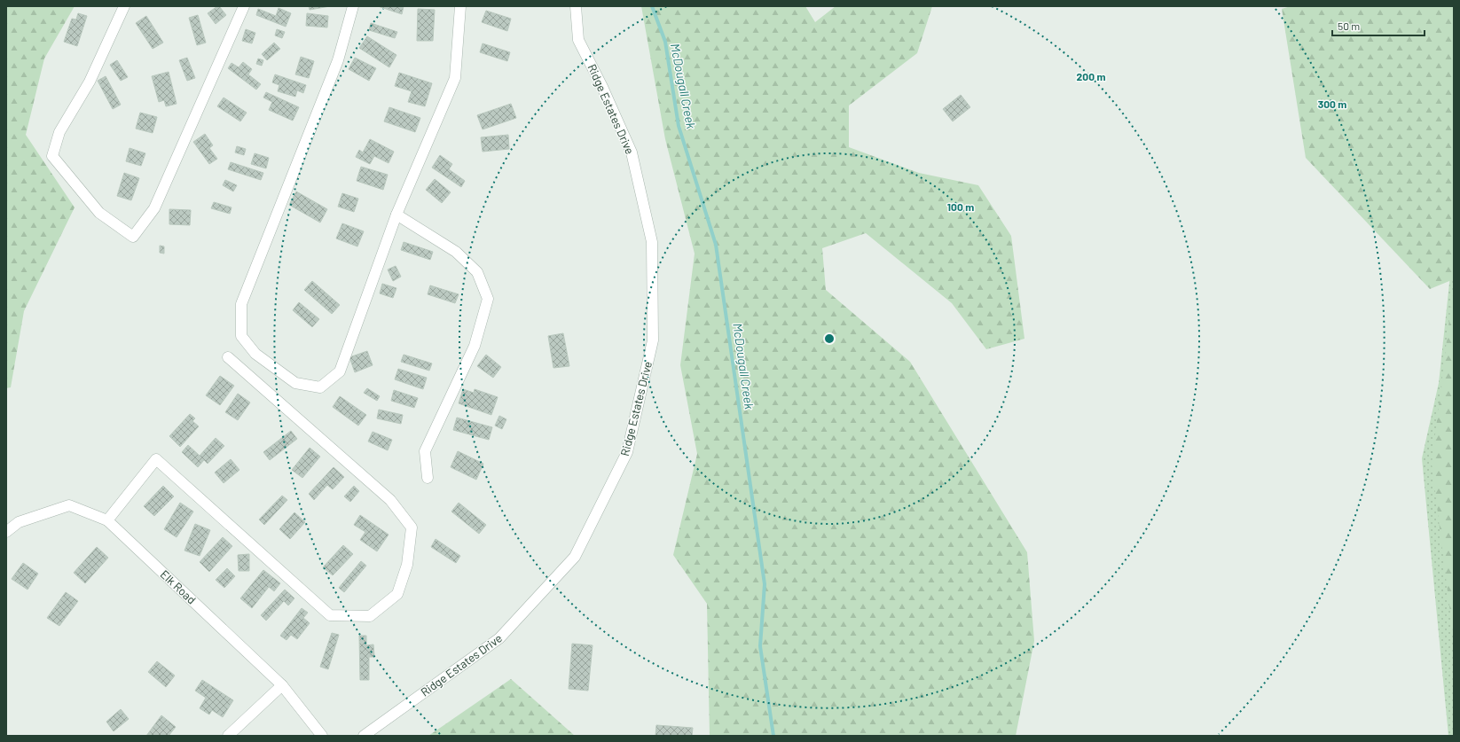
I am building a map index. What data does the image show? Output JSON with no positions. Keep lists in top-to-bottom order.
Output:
{
  "streets": {
    "street": ["Ridge Estates Drive", "Elk Road"]
  },
  "water": ["McDougall Creek"],
  "scale_bar": "50 m",
  "rings": ["200 m", "300 m", "100 m"]
}
